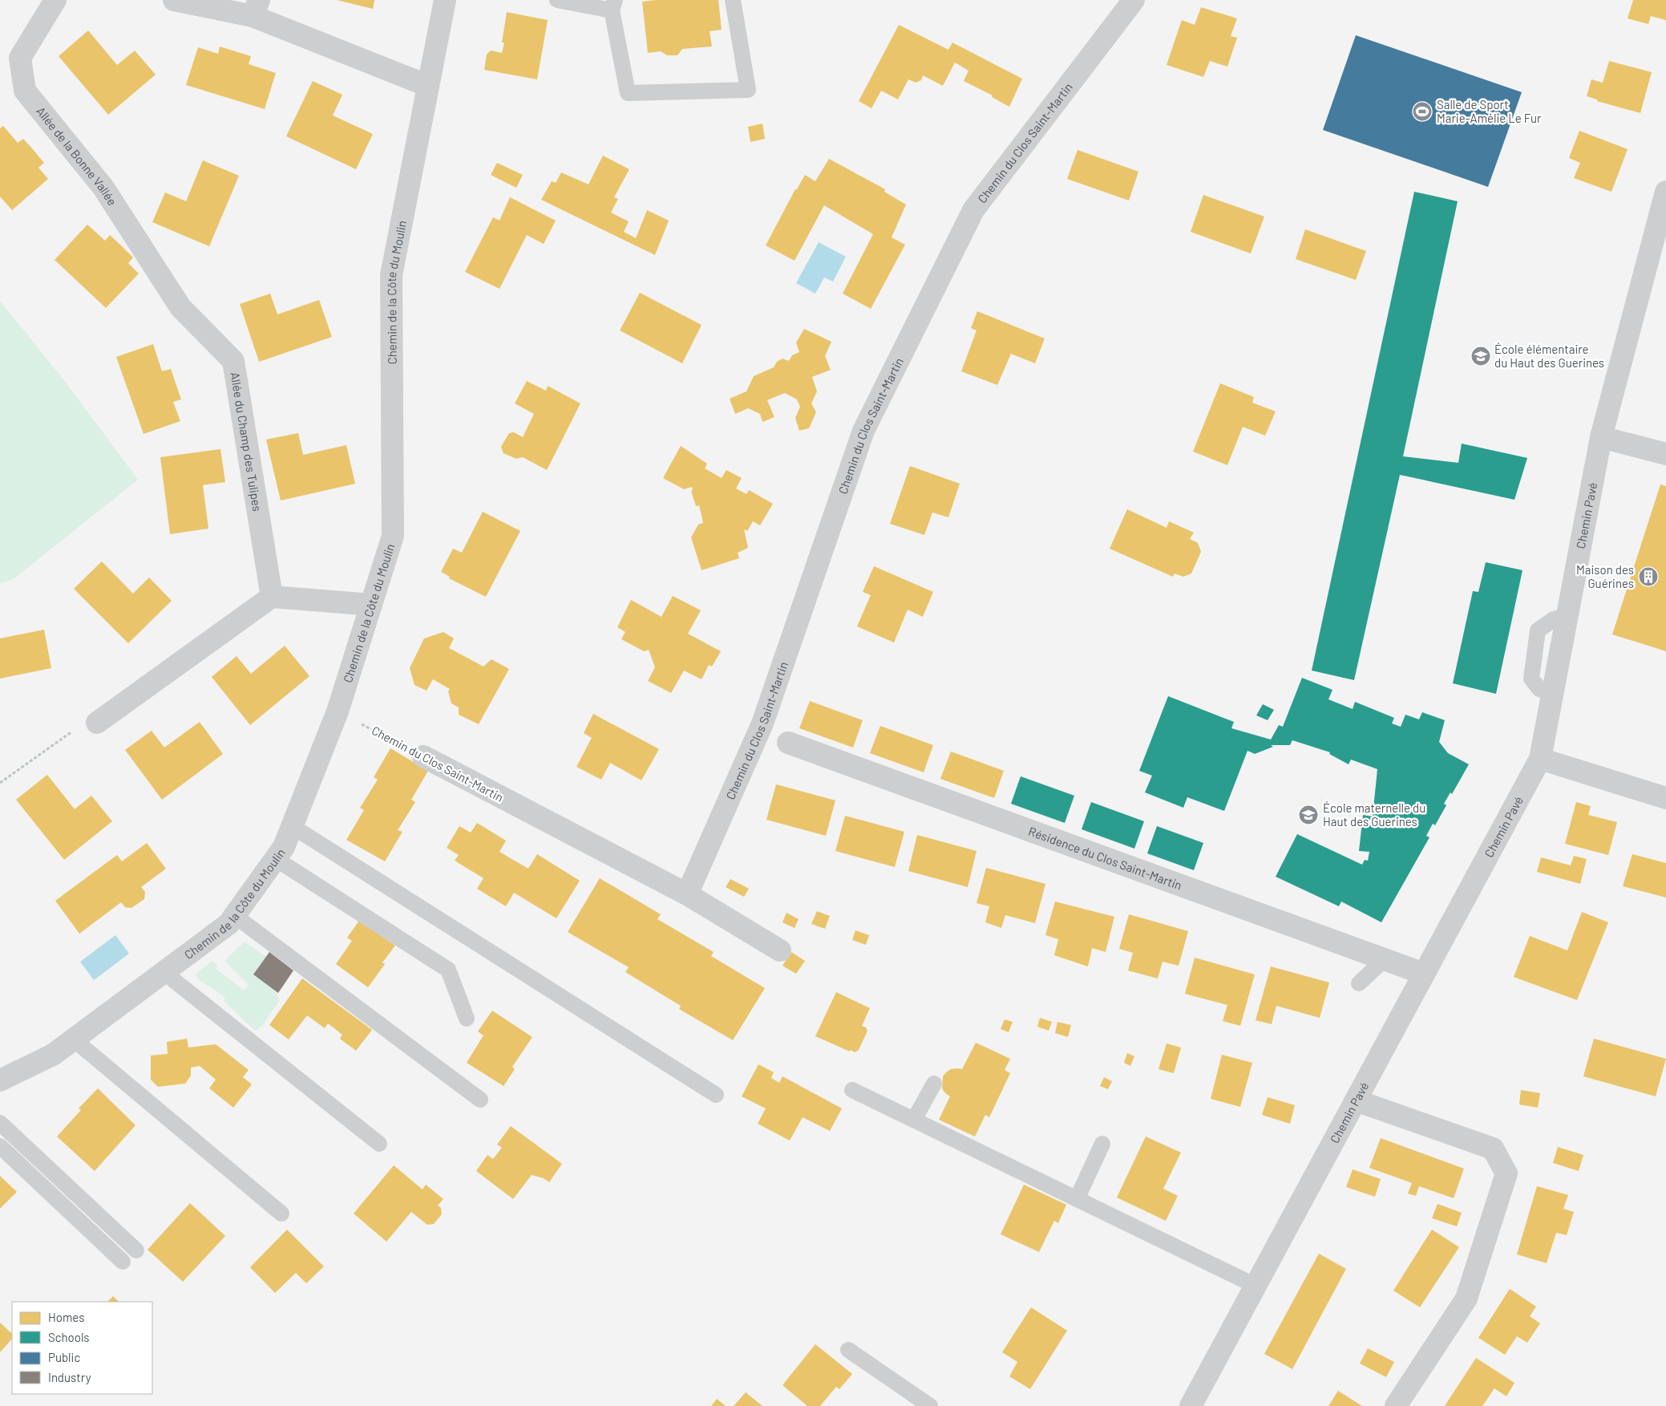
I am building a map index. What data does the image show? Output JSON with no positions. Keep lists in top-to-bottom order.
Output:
{
  "streets": {
    "street": [
      "Chemin du Clos Saint-Martin",
      "Allée de la Bonne Vallée",
      "Chemin de la Côte du Moulin",
      "Allée du Champ des Tulipes",
      "Chemin Pavé",
      "Résidence du Clos Saint-Martin"
    ]
  },
  "crossings": [
    ["Chemin du Clos Saint-Martin", "Chemin de la Côte du Moulin"],
    ["Allée de la Bonne Vallée", "Allée du Champ des Tulipes"],
    ["Chemin Pavé", "Résidence du Clos Saint-Martin"]
  ],
  "places": {
    "sports": ["Salle de Sport Marie-Amélie Le Fur"],
    "school or university": ["École élémentaire du Haut des Guerines", "École maternelle du Haut des Guerines"],
    "building": ["Maison des Guérines"]
  },
  "legend": [
    "Homes",
    "Schools",
    "Public",
    "Industry"
  ]
}
